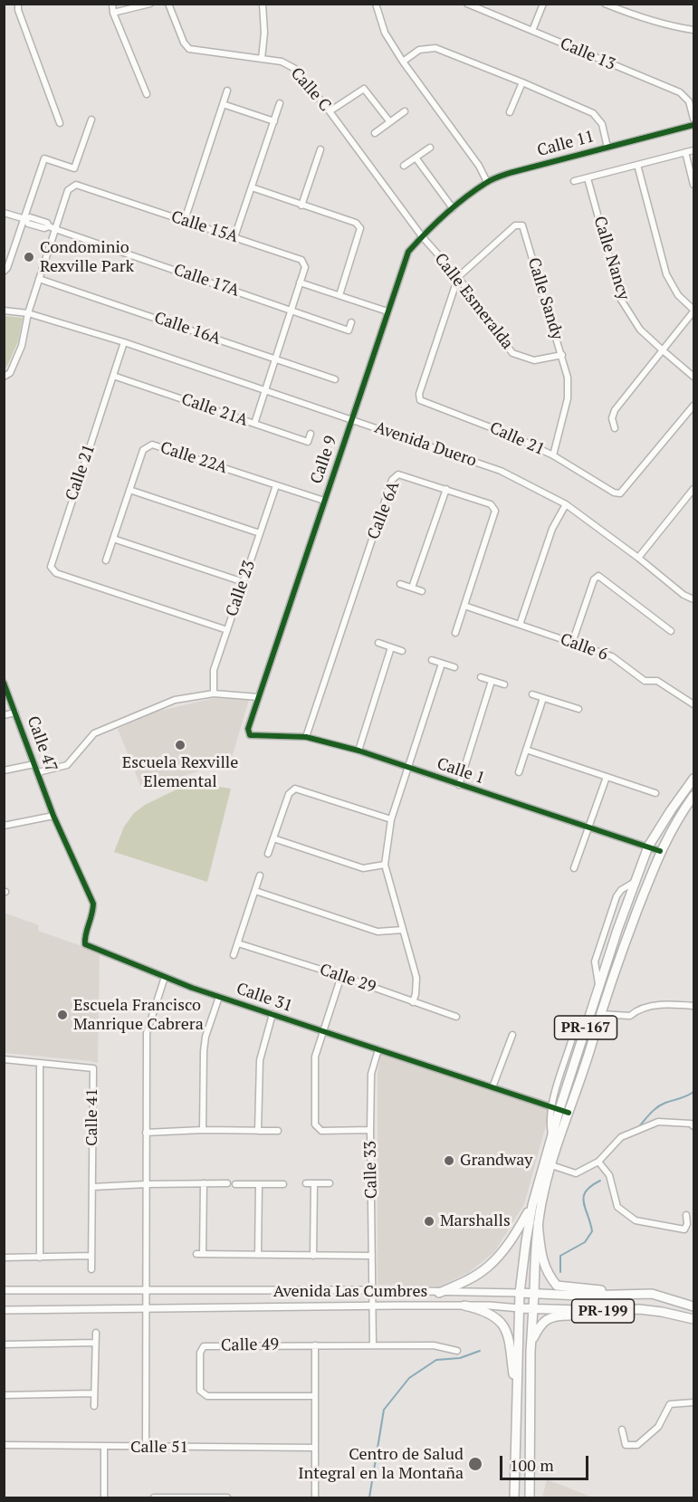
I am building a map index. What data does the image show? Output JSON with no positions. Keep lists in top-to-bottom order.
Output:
{
  "streets": {
    "main road": ["PR-167", "Avenida Las Cumbres", "PR-199"],
    "street": [
      "Calle 13",
      "Calle C",
      "Calle 11",
      "Calle 15A",
      "Calle Nancy",
      "Calle 17A",
      "Calle Sandy",
      "Calle Esmeralda",
      "Calle 16A",
      "Calle 21A",
      "Calle 21",
      "Avenida Duero",
      "Calle 22A",
      "Calle 9",
      "Calle 6A",
      "Calle 23",
      "Calle 6",
      "Calle 47",
      "Calle 1",
      "Calle 29",
      "Calle 31",
      "Calle 41",
      "Calle 33",
      "Calle 49",
      "Calle 51"
    ]
  },
  "crossings": [
    ["Calle C", "Calle Esmeralda"],
    ["Calle C", "Calle 9"],
    ["Calle 11", "Calle 9"],
    ["Calle 15A", "Calle 17A"],
    ["Calle 15A", "Calle 16A"],
    ["Calle 15A", "Calle 21A"],
    ["Calle 15A", "Avenida Duero"],
    ["Calle Sandy", "Calle Esmeralda"],
    ["Calle Sandy", "Calle 21"],
    ["Calle Esmeralda", "Calle 21"],
    ["Calle Esmeralda", "Calle 9"],
    ["Calle 21A", "Calle 21"],
    ["Calle 21", "Avenida Duero"],
    ["Calle 21", "Calle 23"],
    ["Avenida Duero", "Calle 9"],
    ["Calle 22A", "Calle 9"],
    ["Calle 22A", "Calle 23"],
    ["Calle 9", "Calle 1"],
    ["Calle 6A", "Calle 6"],
    ["Calle 6A", "Calle 1"],
    ["Calle 47", "Calle 31"],
    ["Calle 1", "PR-167"],
    ["Calle 31", "PR-167"],
    ["Calle 31", "Calle 33"],
    ["PR-167", "Avenida Las Cumbres"],
    ["Calle 33", "Avenida Las Cumbres"],
    ["Calle 33", "Calle 49"]
  ],
  "places": [
    "Condominio Rexville Park",
    "Escuela Rexville Elemental",
    "Escuela Francisco Manrique Cabrera",
    "Grandway",
    "Marshalls",
    "Centro de Salud Integral en la Montaña"
  ],
  "scale_bar": "100 m"
}
